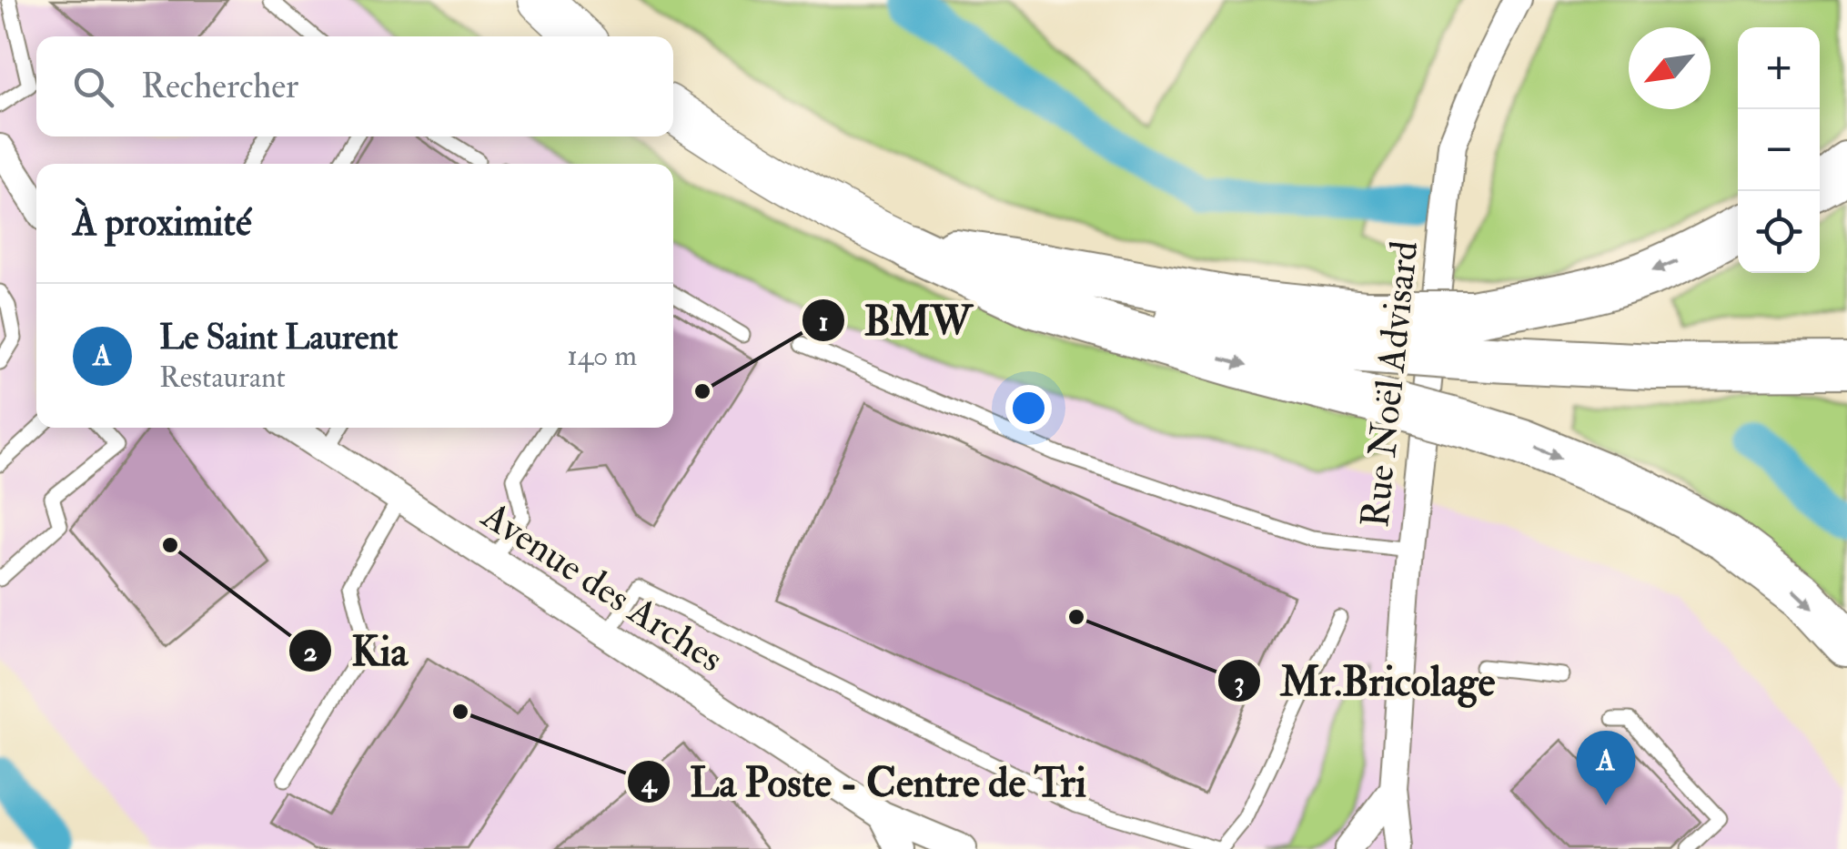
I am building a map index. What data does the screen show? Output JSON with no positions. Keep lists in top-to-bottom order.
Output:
{
  "streets": {
    "street": ["Rue Noël Advisard", "Avenue des Arches"]
  },
  "places": [
    "BMW",
    "Kia",
    "Mr.Bricolage",
    "La Poste - Centre de Tri"
  ],
  "north": "bottom left",
  "page": {
    "map_buttons": ["+", "−"],
    "search": "Rechercher",
    "heading": "À proximité",
    "list": [
      {
        "mark": "A",
        "name": "Le Saint Laurent",
        "note": "Restaurant",
        "value": "140 m"
      }
    ],
    "pins": "A"
  }
}
